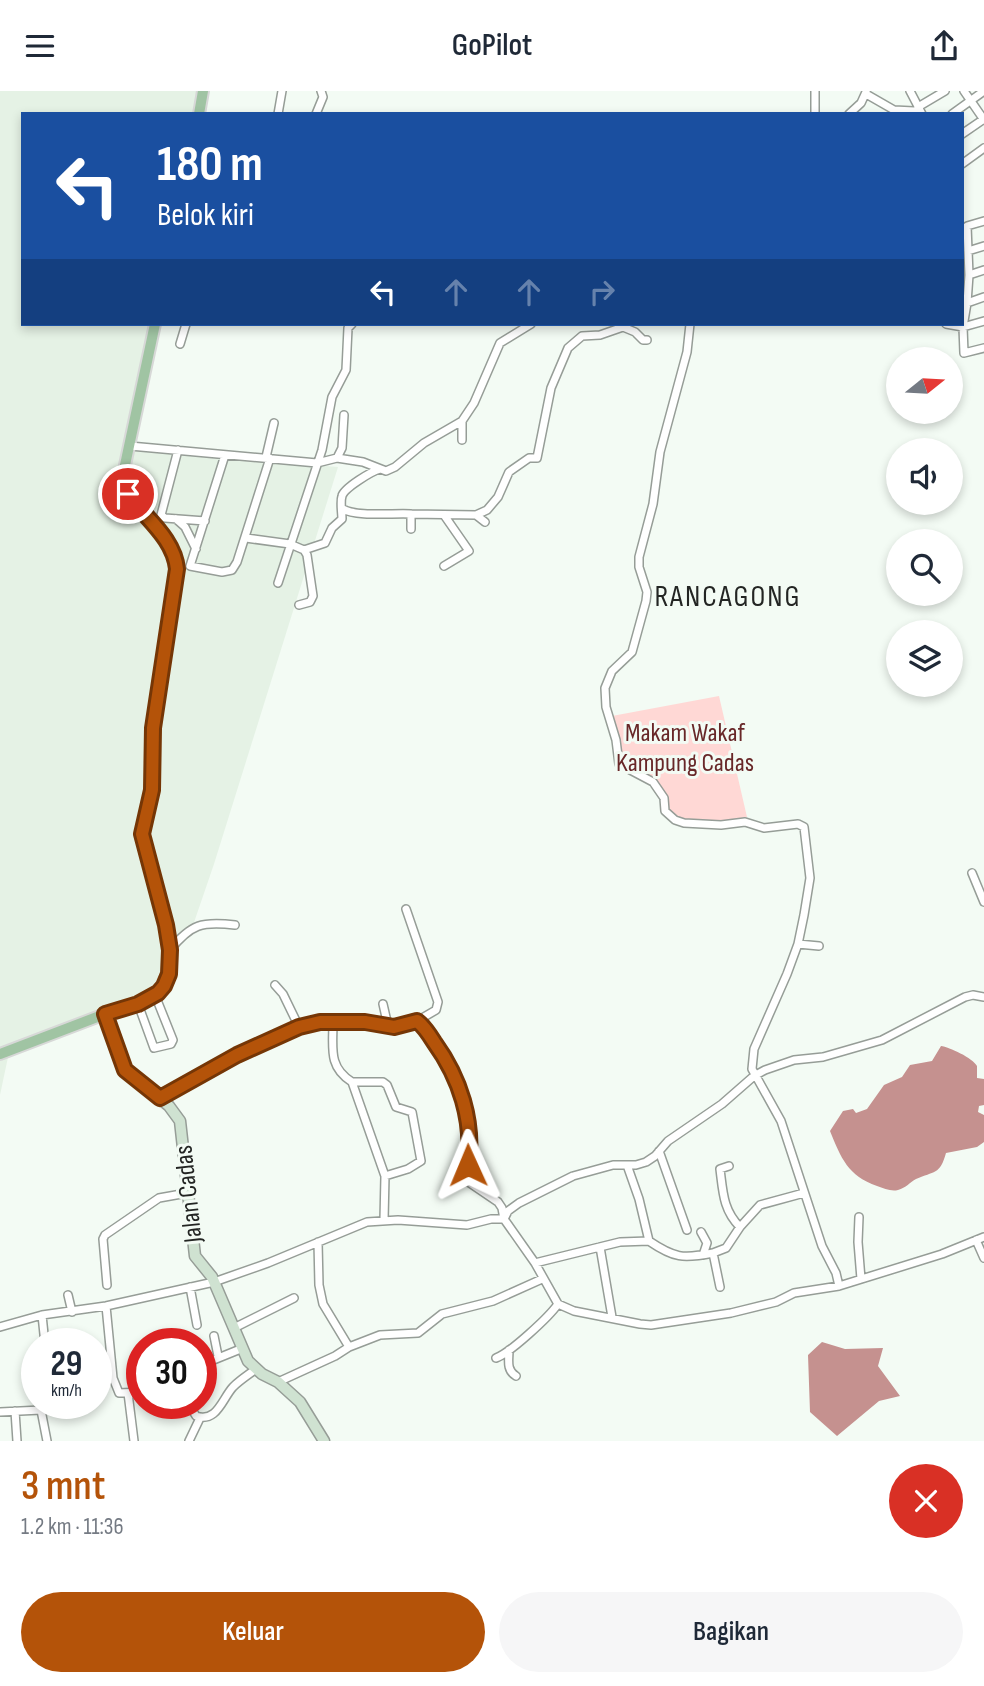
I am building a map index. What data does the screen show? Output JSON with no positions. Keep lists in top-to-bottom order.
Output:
{
  "streets": {
    "street": ["Jalan Cadas"]
  },
  "districts": ["RANCAGONG"],
  "parks": ["Makam Wakaf Kampung Cadas"],
  "north": "right",
  "page": {
    "header": "GoPilot",
    "turn": ["180 m", "Belok kiri"],
    "speed": "29 km/h",
    "limit": "30",
    "heading": ["3 mnt", "1.2 km · 11:36"],
    "buttons": ["Keluar", "Bagikan"]
  }
}
